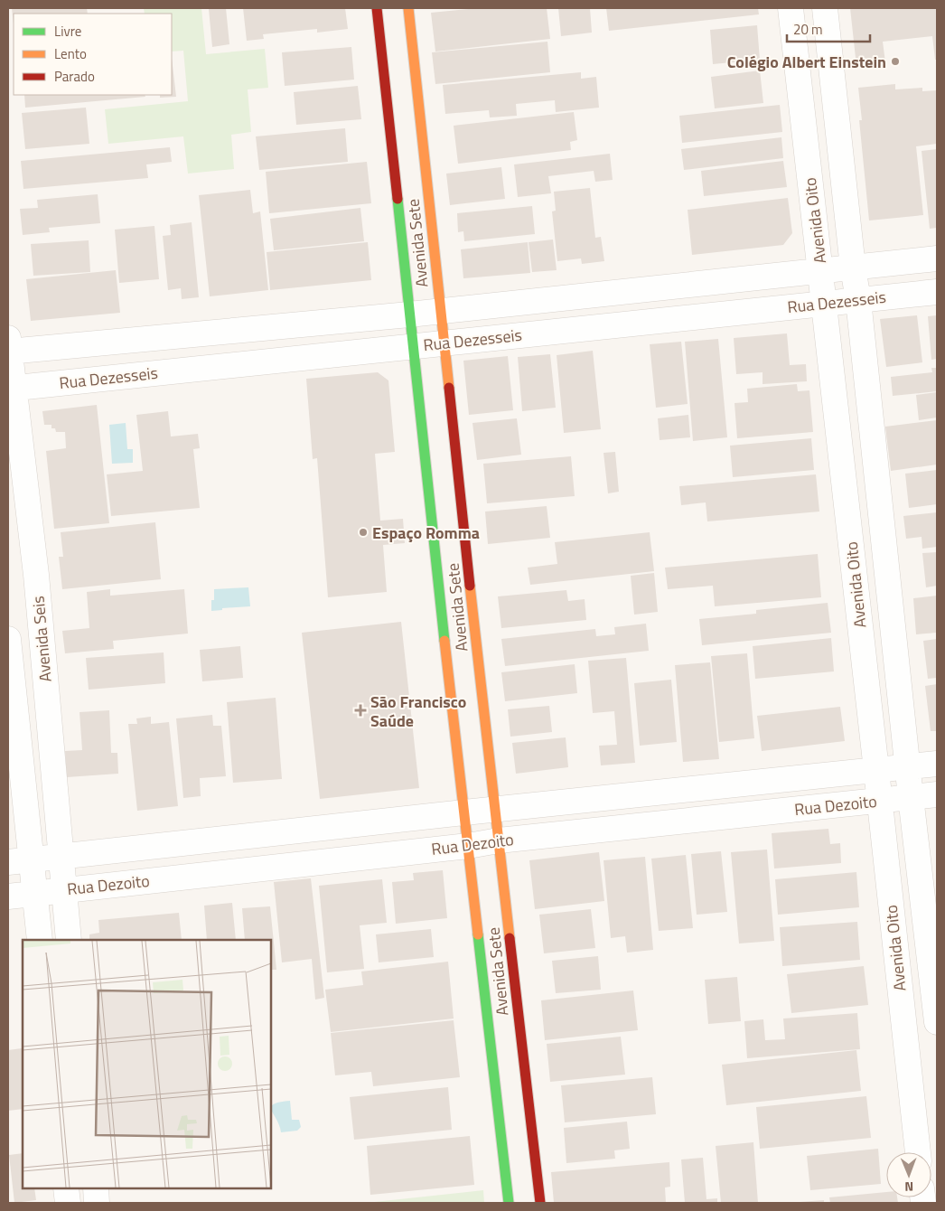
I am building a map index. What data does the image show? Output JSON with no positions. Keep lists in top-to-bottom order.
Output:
{
  "streets": {
    "street": [
      "Avenida Oito",
      "Avenida Sete",
      "Rua Dezesseis",
      "Avenida Seis",
      "Rua Dezoito"
    ]
  },
  "crossings": [
    ["Avenida Oito", "Rua Dezesseis"],
    ["Avenida Oito", "Rua Dezoito"],
    ["Avenida Sete", "Rua Dezesseis"],
    ["Avenida Sete", "Rua Dezoito"],
    ["Rua Dezesseis", "Avenida Seis"],
    ["Avenida Seis", "Rua Dezoito"]
  ],
  "places": {
    "other": ["Colégio Albert Einstein", "Espaço Romma"],
    "health": ["São Francisco Saúde"]
  },
  "legend": ["Livre", "Lento", "Parado"],
  "scale_bar": "20 m",
  "north": "bottom"
}
